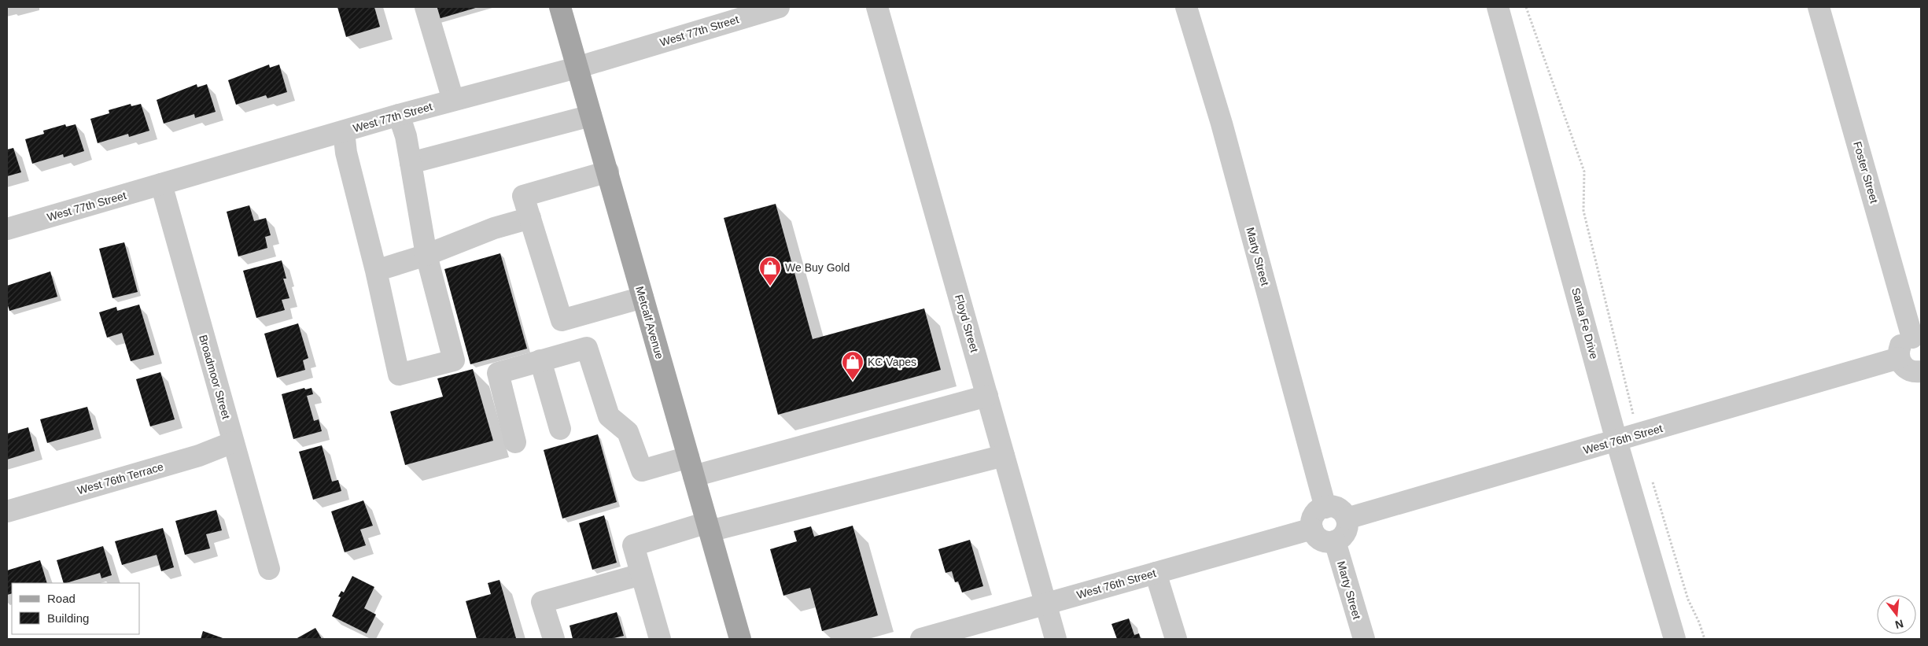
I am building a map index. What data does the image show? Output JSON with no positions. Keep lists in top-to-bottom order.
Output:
{
  "streets": {
    "main road": ["Metcalf Avenue"],
    "street": [
      "West 77th Street",
      "Foster Street",
      "Marty Street",
      "Floyd Street",
      "Santa Fe Drive",
      "Broadmoor Street",
      "West 76th Street",
      "West 76th Terrace"
    ]
  },
  "crossings": [
    ["West 77th Street", "Metcalf Avenue"],
    ["West 77th Street", "Broadmoor Street"],
    ["Marty Street", "West 76th Street"],
    ["Floyd Street", "West 76th Street"],
    ["Santa Fe Drive", "West 76th Street"],
    ["Broadmoor Street", "West 76th Terrace"]
  ],
  "places": {
    "shop": ["We Buy Gold", "KC Vapes"]
  },
  "legend": ["Road", "Building"],
  "north": "bottom"
}
